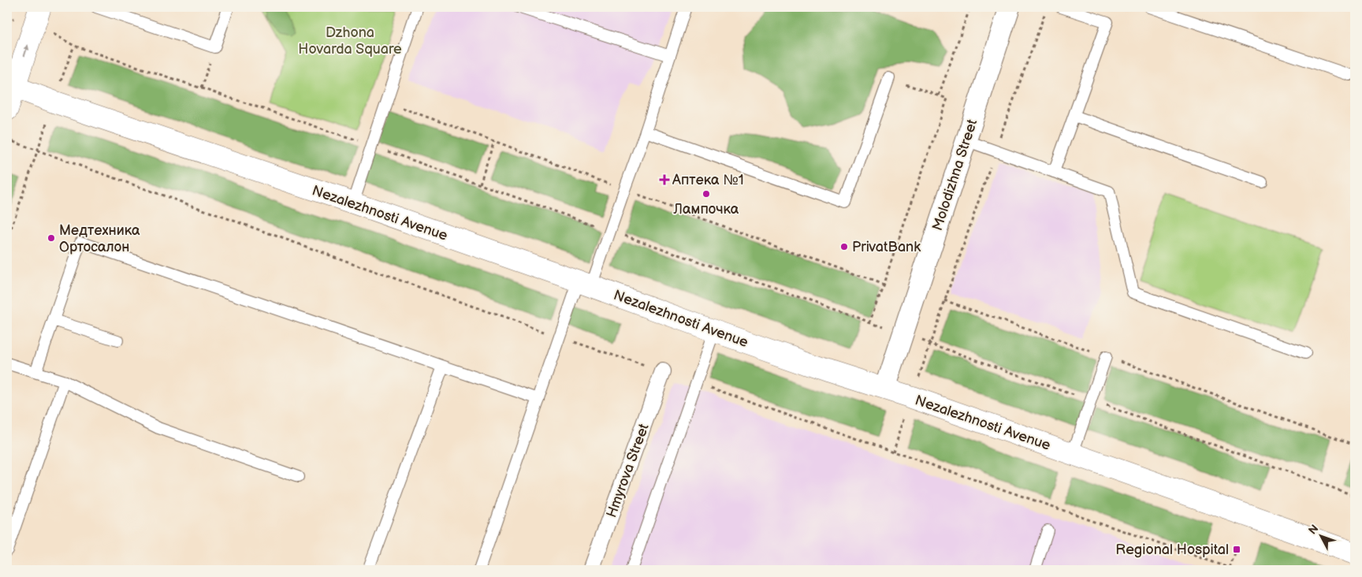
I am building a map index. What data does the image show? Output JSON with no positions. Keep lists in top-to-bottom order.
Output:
{
  "streets": {
    "main road": ["Nezalezhnosti Avenue"],
    "street": ["Molodizhna Street", "Hmyrova Street"]
  },
  "crossings": [
    ["Molodizhna Street", "Nezalezhnosti Avenue"]
  ],
  "parks": ["Dzhona Hovarda Square"],
  "places": {
    "health": ["Аптека №1"],
    "other": ["Лампочка", "Медтехника Ортосалон", "PrivatBank"],
    "transit": ["Regional Hospital"]
  },
  "north": "top left"
}
